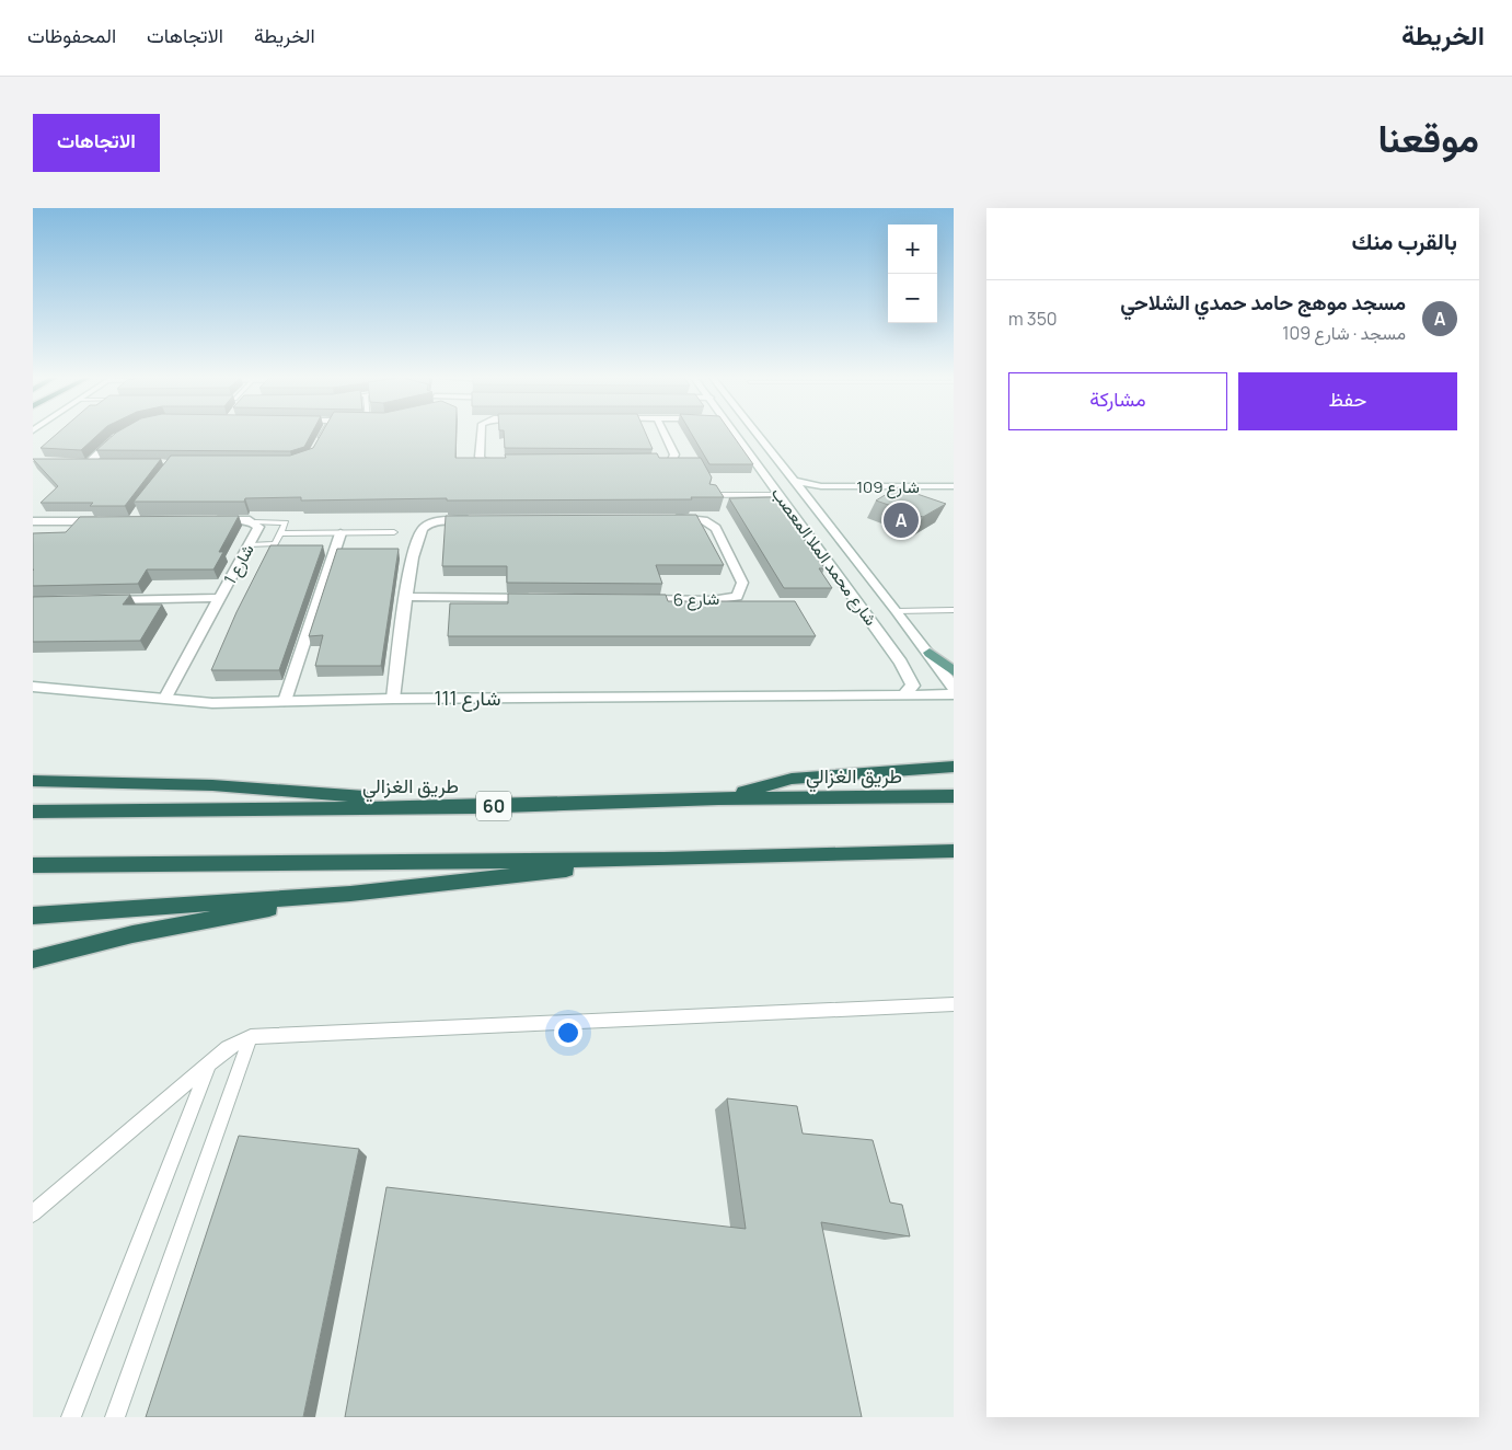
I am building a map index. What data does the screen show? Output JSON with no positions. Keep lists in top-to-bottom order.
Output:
{
  "streets": {
    "highway": ["طريق الغزالي", "60"],
    "street": [
      "شارع 109",
      "شارع محمد الملا المعصب",
      "شارع 1",
      "شارع 6",
      "شارع 111"
    ]
  },
  "crossings": [
    ["شارع 109", "شارع محمد الملا المعصب"],
    ["شارع محمد الملا المعصب", "شارع 111"],
    ["شارع 1", "شارع 111"]
  ],
  "page": {
    "header": "الخريطة",
    "nav": ["الخريطة", "الاتجاهات", "المحفوظات"],
    "title": "موقعنا",
    "buttons": [
      "الاتجاهات",
      ["حفظ", "مشاركة"]
    ],
    "heading": "بالقرب منك",
    "map_buttons": ["+", "−"],
    "list": [
      {
        "mark": "A",
        "name": "مسجد موهج حامد حمدي الشلاحي",
        "note": "مسجد · شارع 109",
        "value": "350 m"
      }
    ],
    "pins": "A"
  }
}
